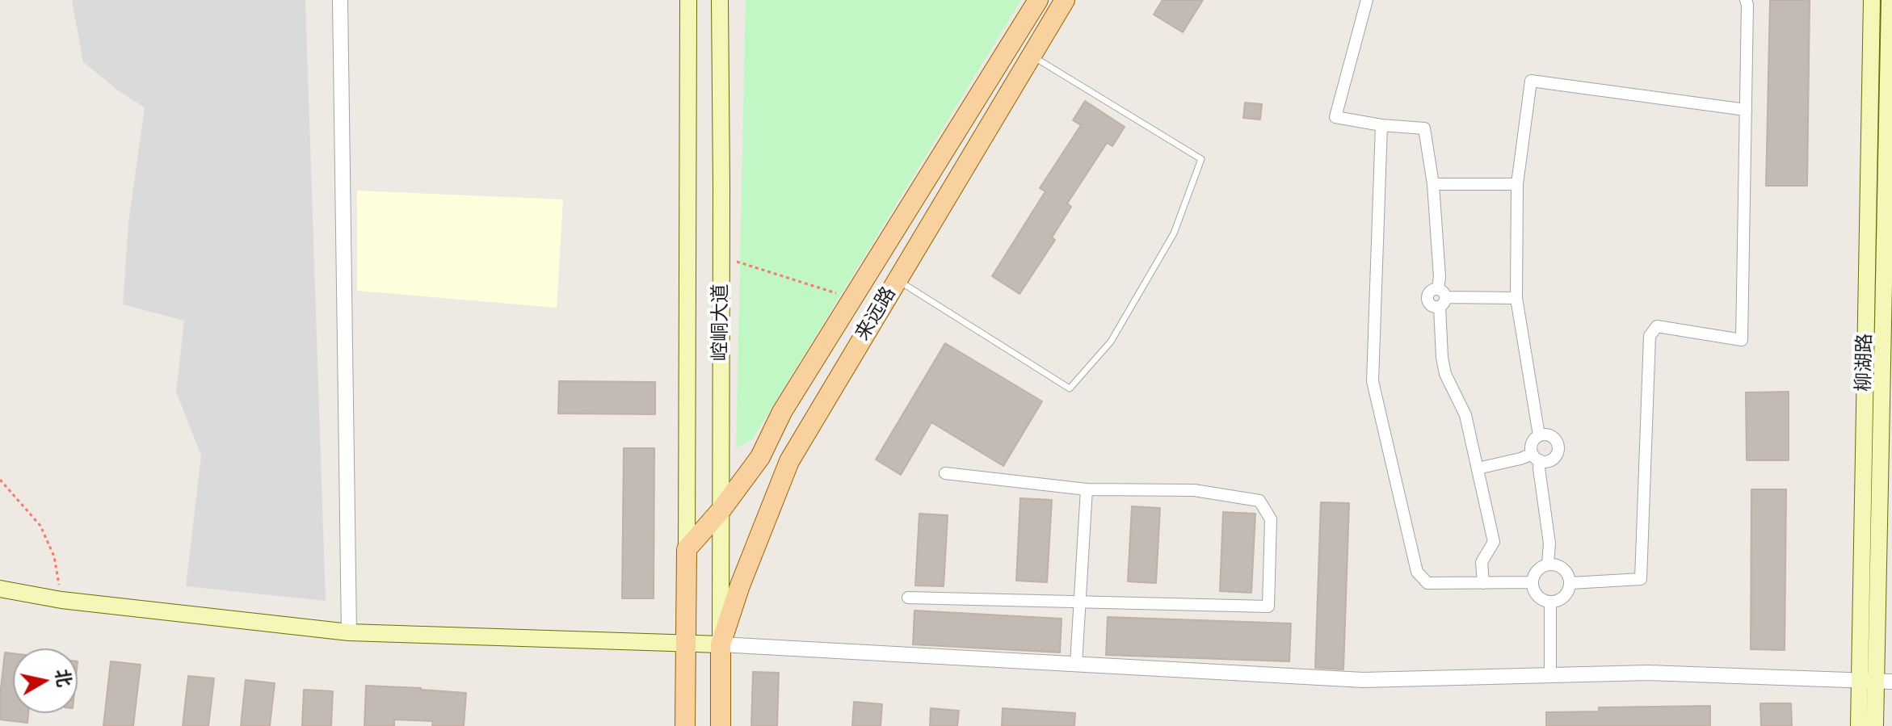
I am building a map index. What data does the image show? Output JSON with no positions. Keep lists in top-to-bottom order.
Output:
{
  "streets": {
    "main road": ["来远路", "崆峒大道", "柳湖路"]
  },
  "crossings": [
    ["来远路", "崆峒大道"]
  ],
  "north": "right"
}
